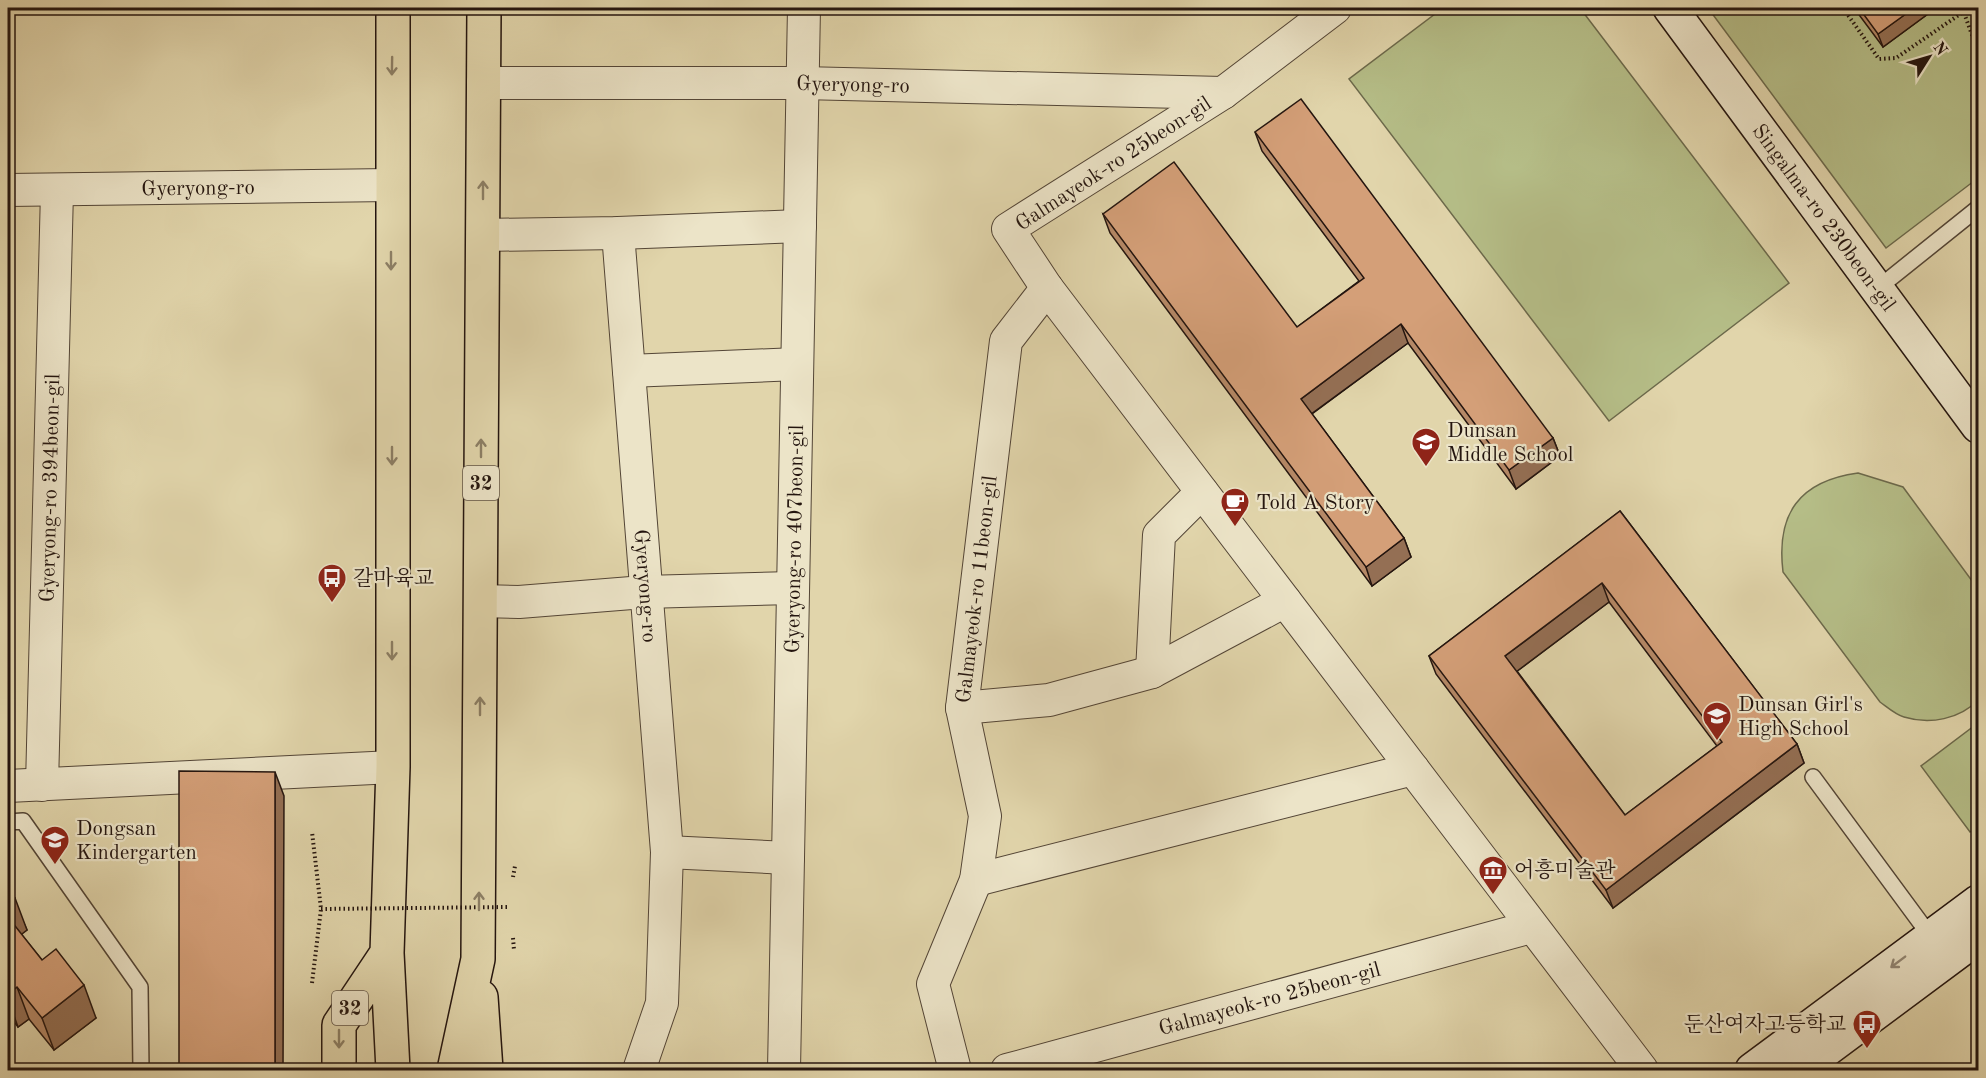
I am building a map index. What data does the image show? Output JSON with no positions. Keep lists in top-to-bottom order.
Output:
{
  "streets": {
    "main road": ["32"],
    "street": [
      "Gyeryong-ro",
      "Galmayeok-ro 25beon-gil",
      "Singalma-ro 230beon-gil",
      "Gyeryong-ro 394beon-gil",
      "Gyeryong-ro 407beon-gil",
      "Galmayeok-ro 11beon-gil"
    ]
  },
  "crossings": [
    ["Gyeryong-ro", "Galmayeok-ro 25beon-gil"],
    ["Gyeryong-ro", "32"],
    ["Gyeryong-ro", "Gyeryong-ro 394beon-gil"],
    ["Gyeryong-ro", "Gyeryong-ro 407beon-gil"],
    ["Galmayeok-ro 25beon-gil", "Galmayeok-ro 11beon-gil"]
  ],
  "places": {
    "school or university": ["Dunsan Middle School", "Dunsan Girl's High School", "Dongsan Kindergarten"],
    "cafe": ["Told A Story"],
    "bus stop": ["갈마육교", "둔산여자고등학교"],
    "museum": ["어흥미술관"]
  },
  "north": "top right"
}
